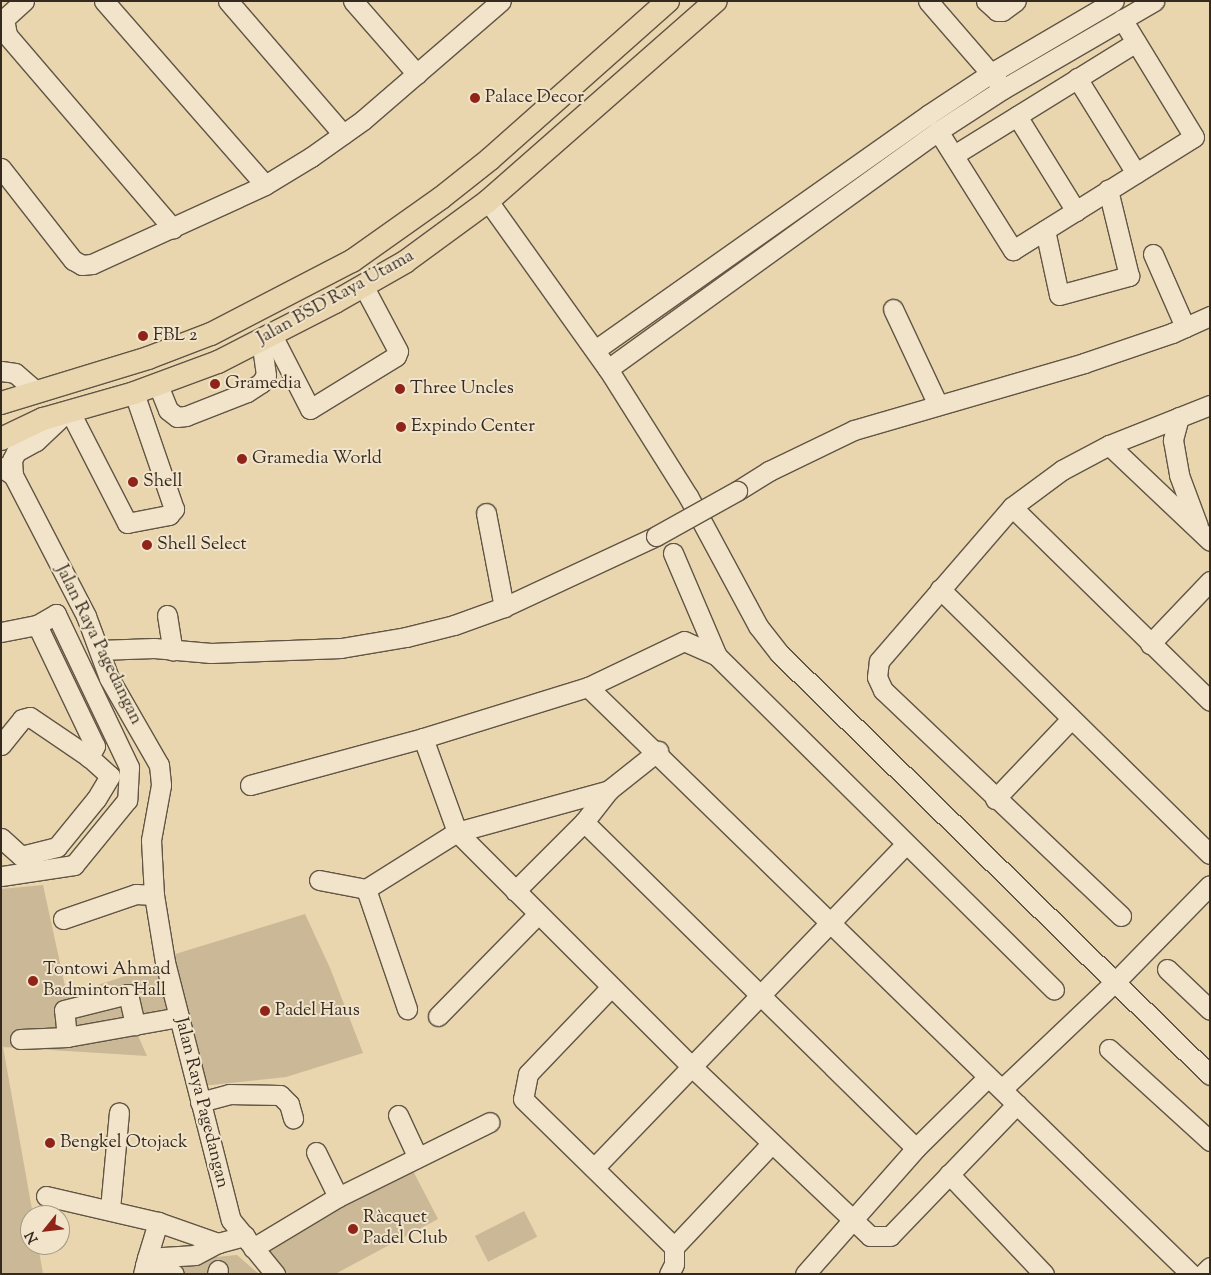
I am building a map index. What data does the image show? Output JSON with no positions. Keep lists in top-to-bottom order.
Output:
{
  "streets": {
    "main road": ["Jalan BSD Raya Utama"],
    "street": ["Jalan Raya Pagedangan"]
  },
  "places": [
    "Palace Decor",
    "FBL 2",
    "Gramedia",
    "Three Uncles",
    "Expindo Center",
    "Gramedia World",
    "Shell",
    "Shell Select",
    "Tontowi Ahmad Badminton Hall",
    "Padel Haus",
    "Bengkel Otojack",
    "Ràcquet Padel Club"
  ],
  "north": "bottom left"
}
